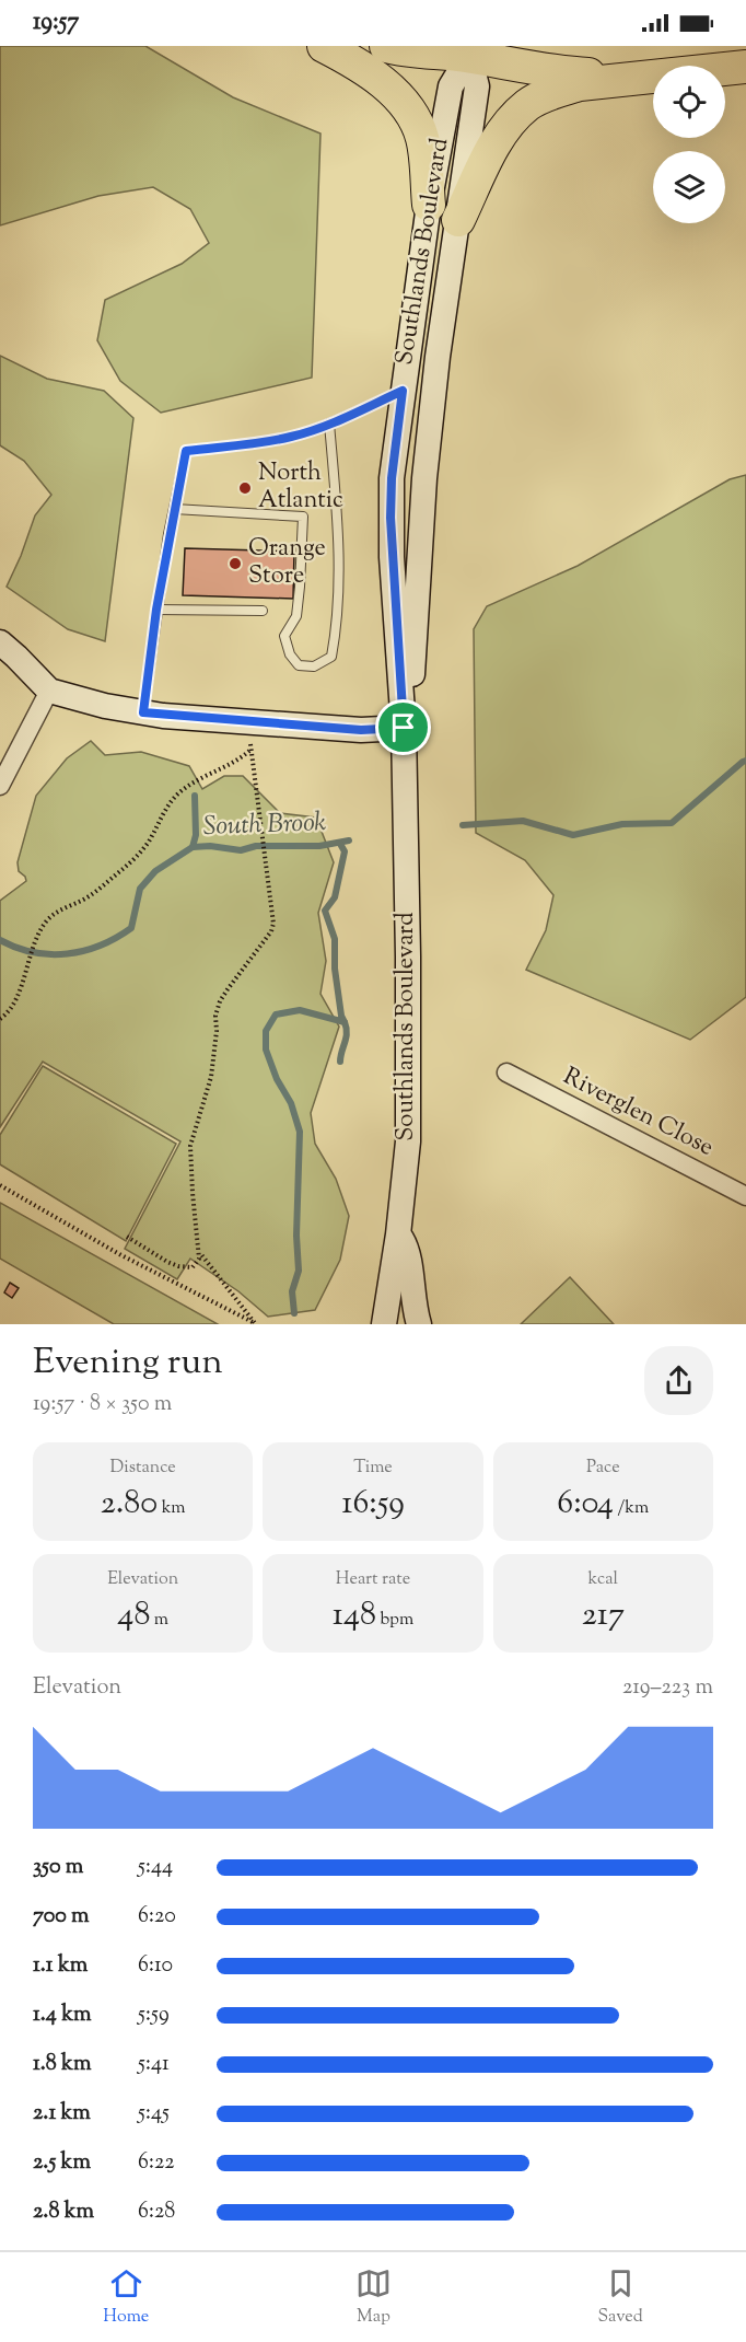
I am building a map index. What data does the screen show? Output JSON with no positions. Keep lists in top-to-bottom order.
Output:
{
  "streets": {
    "main road": ["Southlands Boulevard"],
    "street": ["Riverglen Close"]
  },
  "water": ["South Brook"],
  "places": ["North Atlantic", "Orange Store"],
  "page": {
    "status": "19:57",
    "heading": ["Evening run", "19:57 · 8 × 350 m"],
    "stats": [
      ["Distance", "2.80 km"],
      ["Time", "16:59"],
      ["Pace", "6:04 /km"],
      ["Elevation", "48 m"],
      ["Heart rate", "148 bpm"],
      ["kcal", "217"]
    ],
    "chart": ["Elevation", "219–223 m"],
    "list": [
      {
        "name": "350 m",
        "note": "5:44"
      },
      {
        "name": "700 m",
        "note": "6:20"
      },
      {
        "name": "1.1 km",
        "note": "6:10"
      },
      {
        "name": "1.4 km",
        "note": "5:59"
      },
      {
        "name": "1.8 km",
        "note": "5:41"
      },
      {
        "name": "2.1 km",
        "note": "5:45"
      },
      {
        "name": "2.5 km",
        "note": "6:22"
      },
      {
        "name": "2.8 km",
        "note": "6:28"
      }
    ],
    "tabs": ["Home", "Map", "Saved"]
  }
}
